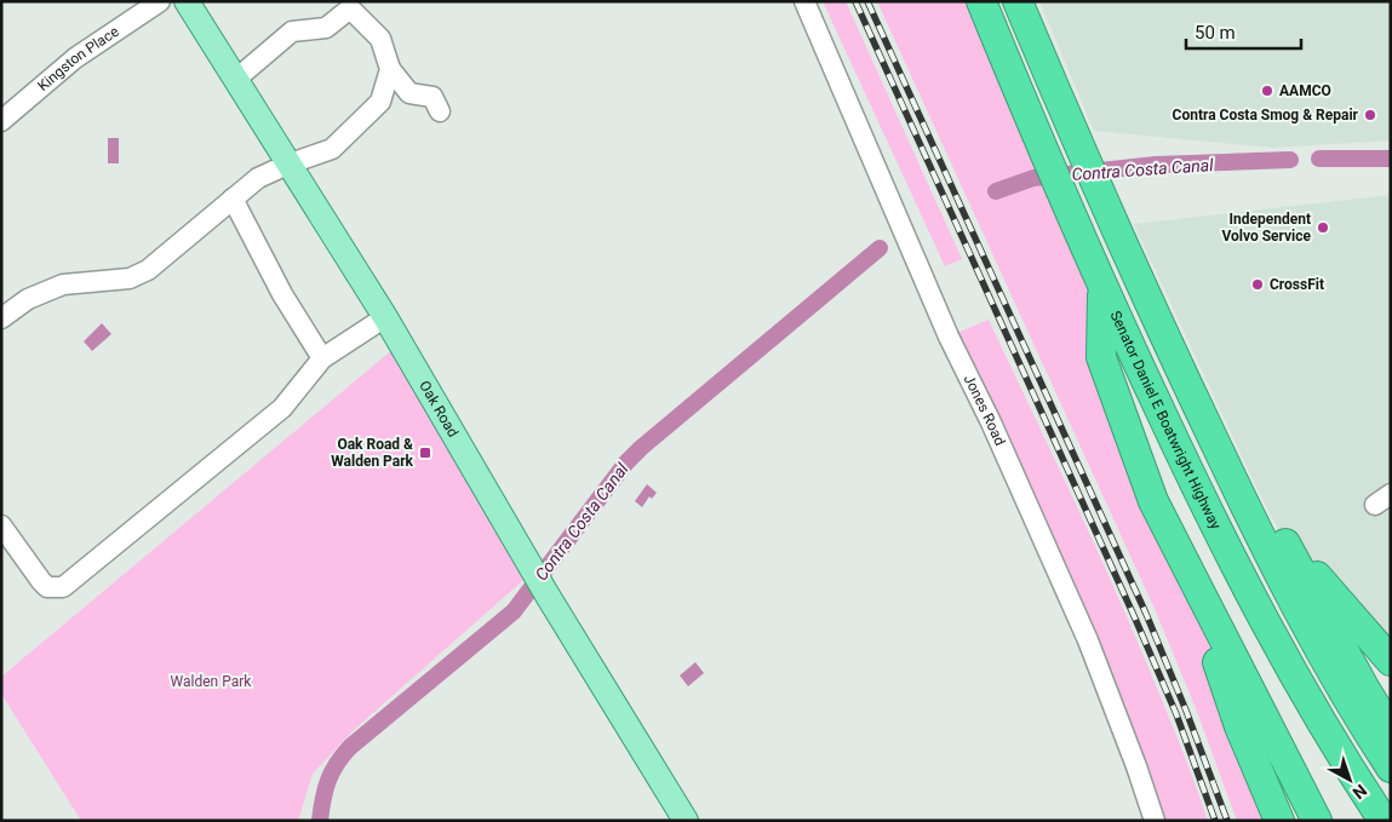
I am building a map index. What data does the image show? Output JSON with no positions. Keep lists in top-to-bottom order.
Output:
{
  "streets": {
    "highway": ["Senator Daniel E Boatwright Highway"],
    "main road": ["Oak Road"],
    "street": ["Kingston Place", "Jones Road"]
  },
  "water": ["Contra Costa Canal"],
  "parks": ["Walden Park"],
  "places": {
    "other": [
      "AAMCO",
      "Contra Costa Smog & Repair",
      "Independent Volvo Service",
      "CrossFit"
    ],
    "transit": ["Oak Road & Walden Park"]
  },
  "scale_bar": "50 m",
  "north": "bottom right"
}
